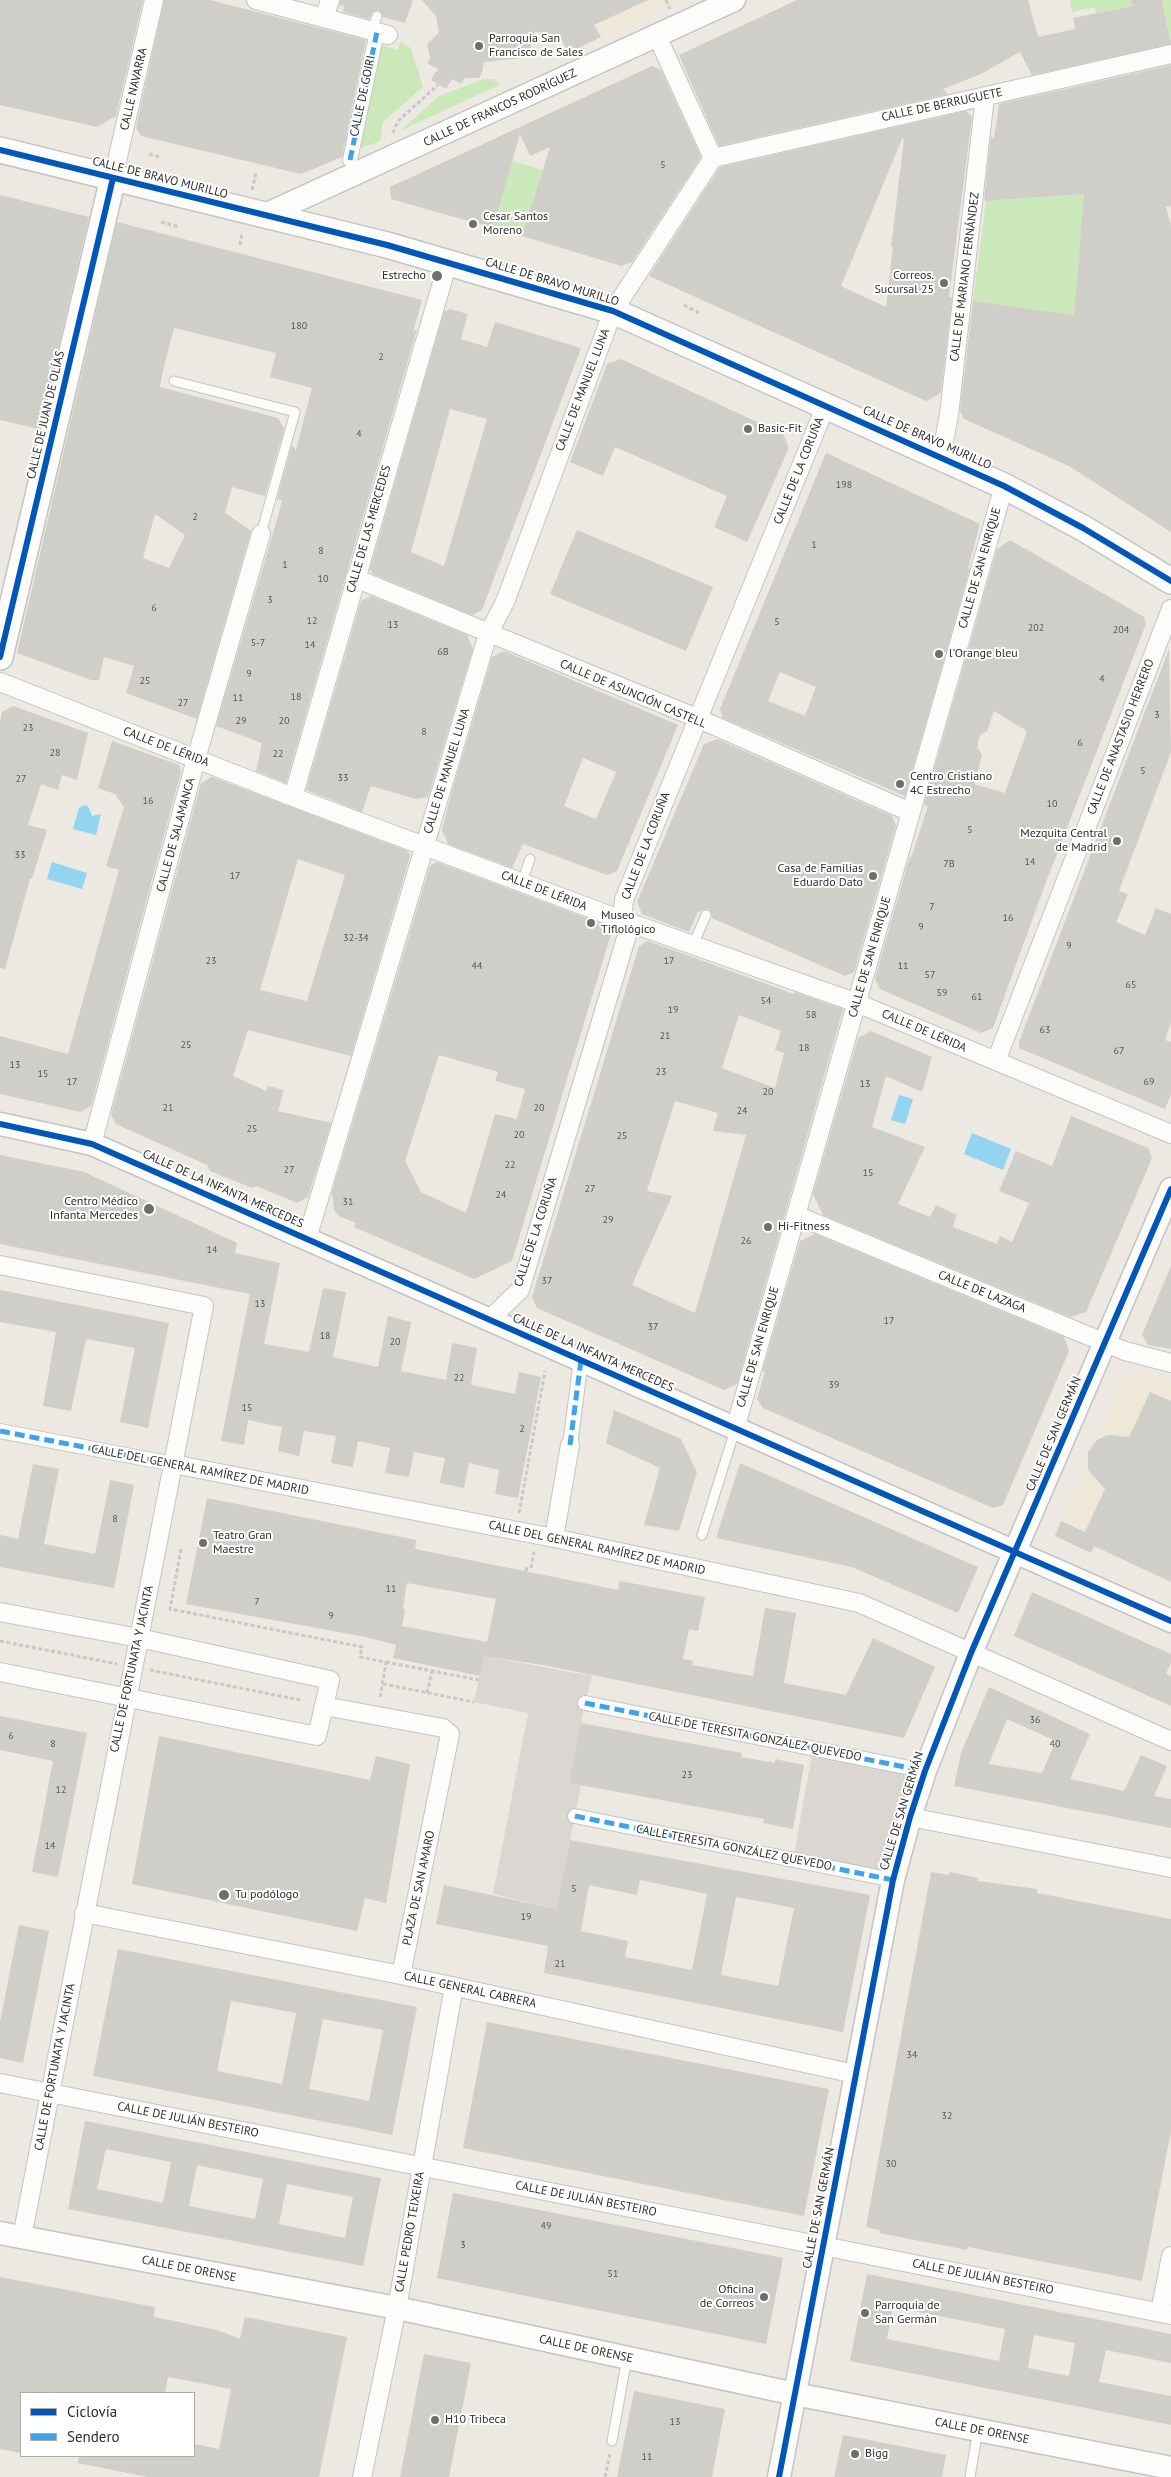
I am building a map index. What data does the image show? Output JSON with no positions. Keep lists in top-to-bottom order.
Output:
{
  "streets": {
    "main road": ["CALLE DE BRAVO MURILLO", "CALLE DE JUAN DE OLÍAS"],
    "street": [
      "CALLE NAVARRA",
      "CALLE DE GOIRI",
      "CALLE DE BERRUGUETE",
      "CALLE DE FRANCOS RODRÍGUEZ",
      "CALLE DE MARIANO FERNÁNDEZ",
      "CALLE DE MANUEL LUNA",
      "CALLE DE LA CORUÑA",
      "CALLE DE LAS MERCEDES",
      "CALLE DE SAN ENRIQUE",
      "CALLE DE ASUNCIÓN CASTELL",
      "CALLE DE ANASTASIO HERRERO",
      "CALLE DE LÉRIDA",
      "CALLE DE SALAMANCA",
      "CALLE DE LA INFANTA MERCEDES",
      "CALLE DE LAZAGA",
      "CALLE DE SAN GERMÁN",
      "CALLE DEL GENERAL RAMÍREZ DE MADRID",
      "CALLE DE FORTUNATA Y JACINTA",
      "CALLE DE TERESITA GONZÁLEZ QUEVEDO",
      "CALLE TERESITA GONZÁLEZ QUEVEDO",
      "PLAZA DE SAN AMARO",
      "CALLE GENERAL CABRERA",
      "CALLE DE JULIÁN BESTEIRO",
      "CALLE PEDRO TEIXEIRA",
      "CALLE DE ORENSE"
    ]
  },
  "crossings": [
    ["CALLE NAVARRA", "CALLE DE BRAVO MURILLO"],
    ["CALLE NAVARRA", "CALLE DE JUAN DE OLÍAS"],
    ["CALLE DE BERRUGUETE", "CALLE DE MARIANO FERNÁNDEZ"],
    ["CALLE DE BERRUGUETE", "CALLE DE MANUEL LUNA"],
    ["CALLE DE FRANCOS RODRÍGUEZ", "CALLE DE BRAVO MURILLO"],
    ["CALLE DE BRAVO MURILLO", "CALLE DE MARIANO FERNÁNDEZ"],
    ["CALLE DE BRAVO MURILLO", "CALLE DE MANUEL LUNA"],
    ["CALLE DE BRAVO MURILLO", "CALLE DE JUAN DE OLÍAS"],
    ["CALLE DE BRAVO MURILLO", "CALLE DE LA CORUÑA"],
    ["CALLE DE BRAVO MURILLO", "CALLE DE LAS MERCEDES"],
    ["CALLE DE BRAVO MURILLO", "CALLE DE SAN ENRIQUE"],
    ["CALLE DE MANUEL LUNA", "CALLE DE ASUNCIÓN CASTELL"],
    ["CALLE DE MANUEL LUNA", "CALLE DE LÉRIDA"],
    ["CALLE DE MANUEL LUNA", "CALLE DE LA INFANTA MERCEDES"],
    ["CALLE DE LA CORUÑA", "CALLE DE ASUNCIÓN CASTELL"],
    ["CALLE DE LA CORUÑA", "CALLE DE LÉRIDA"],
    ["CALLE DE LA CORUÑA", "CALLE DE LA INFANTA MERCEDES"],
    ["CALLE DE LAS MERCEDES", "CALLE DE ASUNCIÓN CASTELL"],
    ["CALLE DE LAS MERCEDES", "CALLE DE LÉRIDA"],
    ["CALLE DE SAN ENRIQUE", "CALLE DE ASUNCIÓN CASTELL"],
    ["CALLE DE SAN ENRIQUE", "CALLE DE LÉRIDA"],
    ["CALLE DE SAN ENRIQUE", "CALLE DE LA INFANTA MERCEDES"],
    ["CALLE DE SAN ENRIQUE", "CALLE DE LAZAGA"],
    ["CALLE DE ANASTASIO HERRERO", "CALLE DE LÉRIDA"],
    ["CALLE DE LÉRIDA", "CALLE DE SALAMANCA"],
    ["CALLE DE SALAMANCA", "CALLE DE LA INFANTA MERCEDES"],
    ["CALLE DE LA INFANTA MERCEDES", "CALLE DE SAN GERMÁN"],
    ["CALLE DE LAZAGA", "CALLE DE SAN GERMÁN"],
    ["CALLE DE SAN GERMÁN", "CALLE DEL GENERAL RAMÍREZ DE MADRID"],
    ["CALLE DE SAN GERMÁN", "CALLE DE TERESITA GONZÁLEZ QUEVEDO"],
    ["CALLE DE SAN GERMÁN", "CALLE TERESITA GONZÁLEZ QUEVEDO"],
    ["CALLE DE SAN GERMÁN", "CALLE GENERAL CABRERA"],
    ["CALLE DE SAN GERMÁN", "CALLE DE JULIÁN BESTEIRO"],
    ["CALLE DE SAN GERMÁN", "CALLE DE ORENSE"],
    ["CALLE DEL GENERAL RAMÍREZ DE MADRID", "CALLE DE FORTUNATA Y JACINTA"],
    ["CALLE DE FORTUNATA Y JACINTA", "CALLE GENERAL CABRERA"],
    ["CALLE DE FORTUNATA Y JACINTA", "CALLE DE JULIÁN BESTEIRO"],
    ["CALLE DE FORTUNATA Y JACINTA", "CALLE DE ORENSE"],
    ["PLAZA DE SAN AMARO", "CALLE GENERAL CABRERA"],
    ["CALLE GENERAL CABRERA", "CALLE PEDRO TEIXEIRA"],
    ["CALLE DE JULIÁN BESTEIRO", "CALLE PEDRO TEIXEIRA"],
    ["CALLE PEDRO TEIXEIRA", "CALLE DE ORENSE"]
  ],
  "places": [
    "Parroquia San Francisco de Sales",
    "Cesar Santos Moreno",
    "Estrecho",
    "Correos. Sucursal 25",
    "Basic-Fit",
    "l'Orange bleu",
    "Centro Cristiano 4C Estrecho",
    "Mezquita Central de Madrid",
    "Casa de Familias Eduardo Dato",
    "Museo Tiflológico",
    "Centro Médico Infanta Mercedes",
    "Hi-Fitness",
    "Teatro Gran Maestre",
    "Tu podólogo",
    "Oficina de Correos",
    "Parroquia de San Germán",
    "H10 Tribeca",
    "Bigg"
  ],
  "house_numbers": [
    "5",
    "180",
    "2",
    "4",
    "198",
    "2",
    "1",
    "8",
    "1",
    "10",
    "3",
    "6",
    "12",
    "5",
    "13",
    "202",
    "204",
    "5-7",
    "14",
    "6B",
    "9",
    "4",
    "25",
    "18",
    "11",
    "27",
    "3",
    "29",
    "20",
    "23",
    "8",
    "6",
    "28",
    "22",
    "5",
    "33",
    "27",
    "16",
    "10",
    "5",
    "33",
    "14",
    "7B",
    "17",
    "7",
    "16",
    "9",
    "32-34",
    "9",
    "23",
    "17",
    "44",
    "11",
    "57",
    "65",
    "59",
    "61",
    "54",
    "19",
    "58",
    "63",
    "21",
    "25",
    "18",
    "67",
    "13",
    "23",
    "15",
    "17",
    "69",
    "13",
    "20",
    "21",
    "20",
    "24",
    "25",
    "20",
    "25",
    "22",
    "27",
    "15",
    "27",
    "24",
    "31",
    "29",
    "26",
    "14",
    "37",
    "13",
    "17",
    "37",
    "18",
    "20",
    "22",
    "39",
    "15",
    "2",
    "8",
    "11",
    "7",
    "9",
    "36",
    "6",
    "8",
    "40",
    "23",
    "12",
    "14",
    "5",
    "19",
    "21",
    "34",
    "32",
    "30",
    "49",
    "3",
    "51",
    "13",
    "11"
  ],
  "legend": ["Ciclovía", "Sendero"]
}
